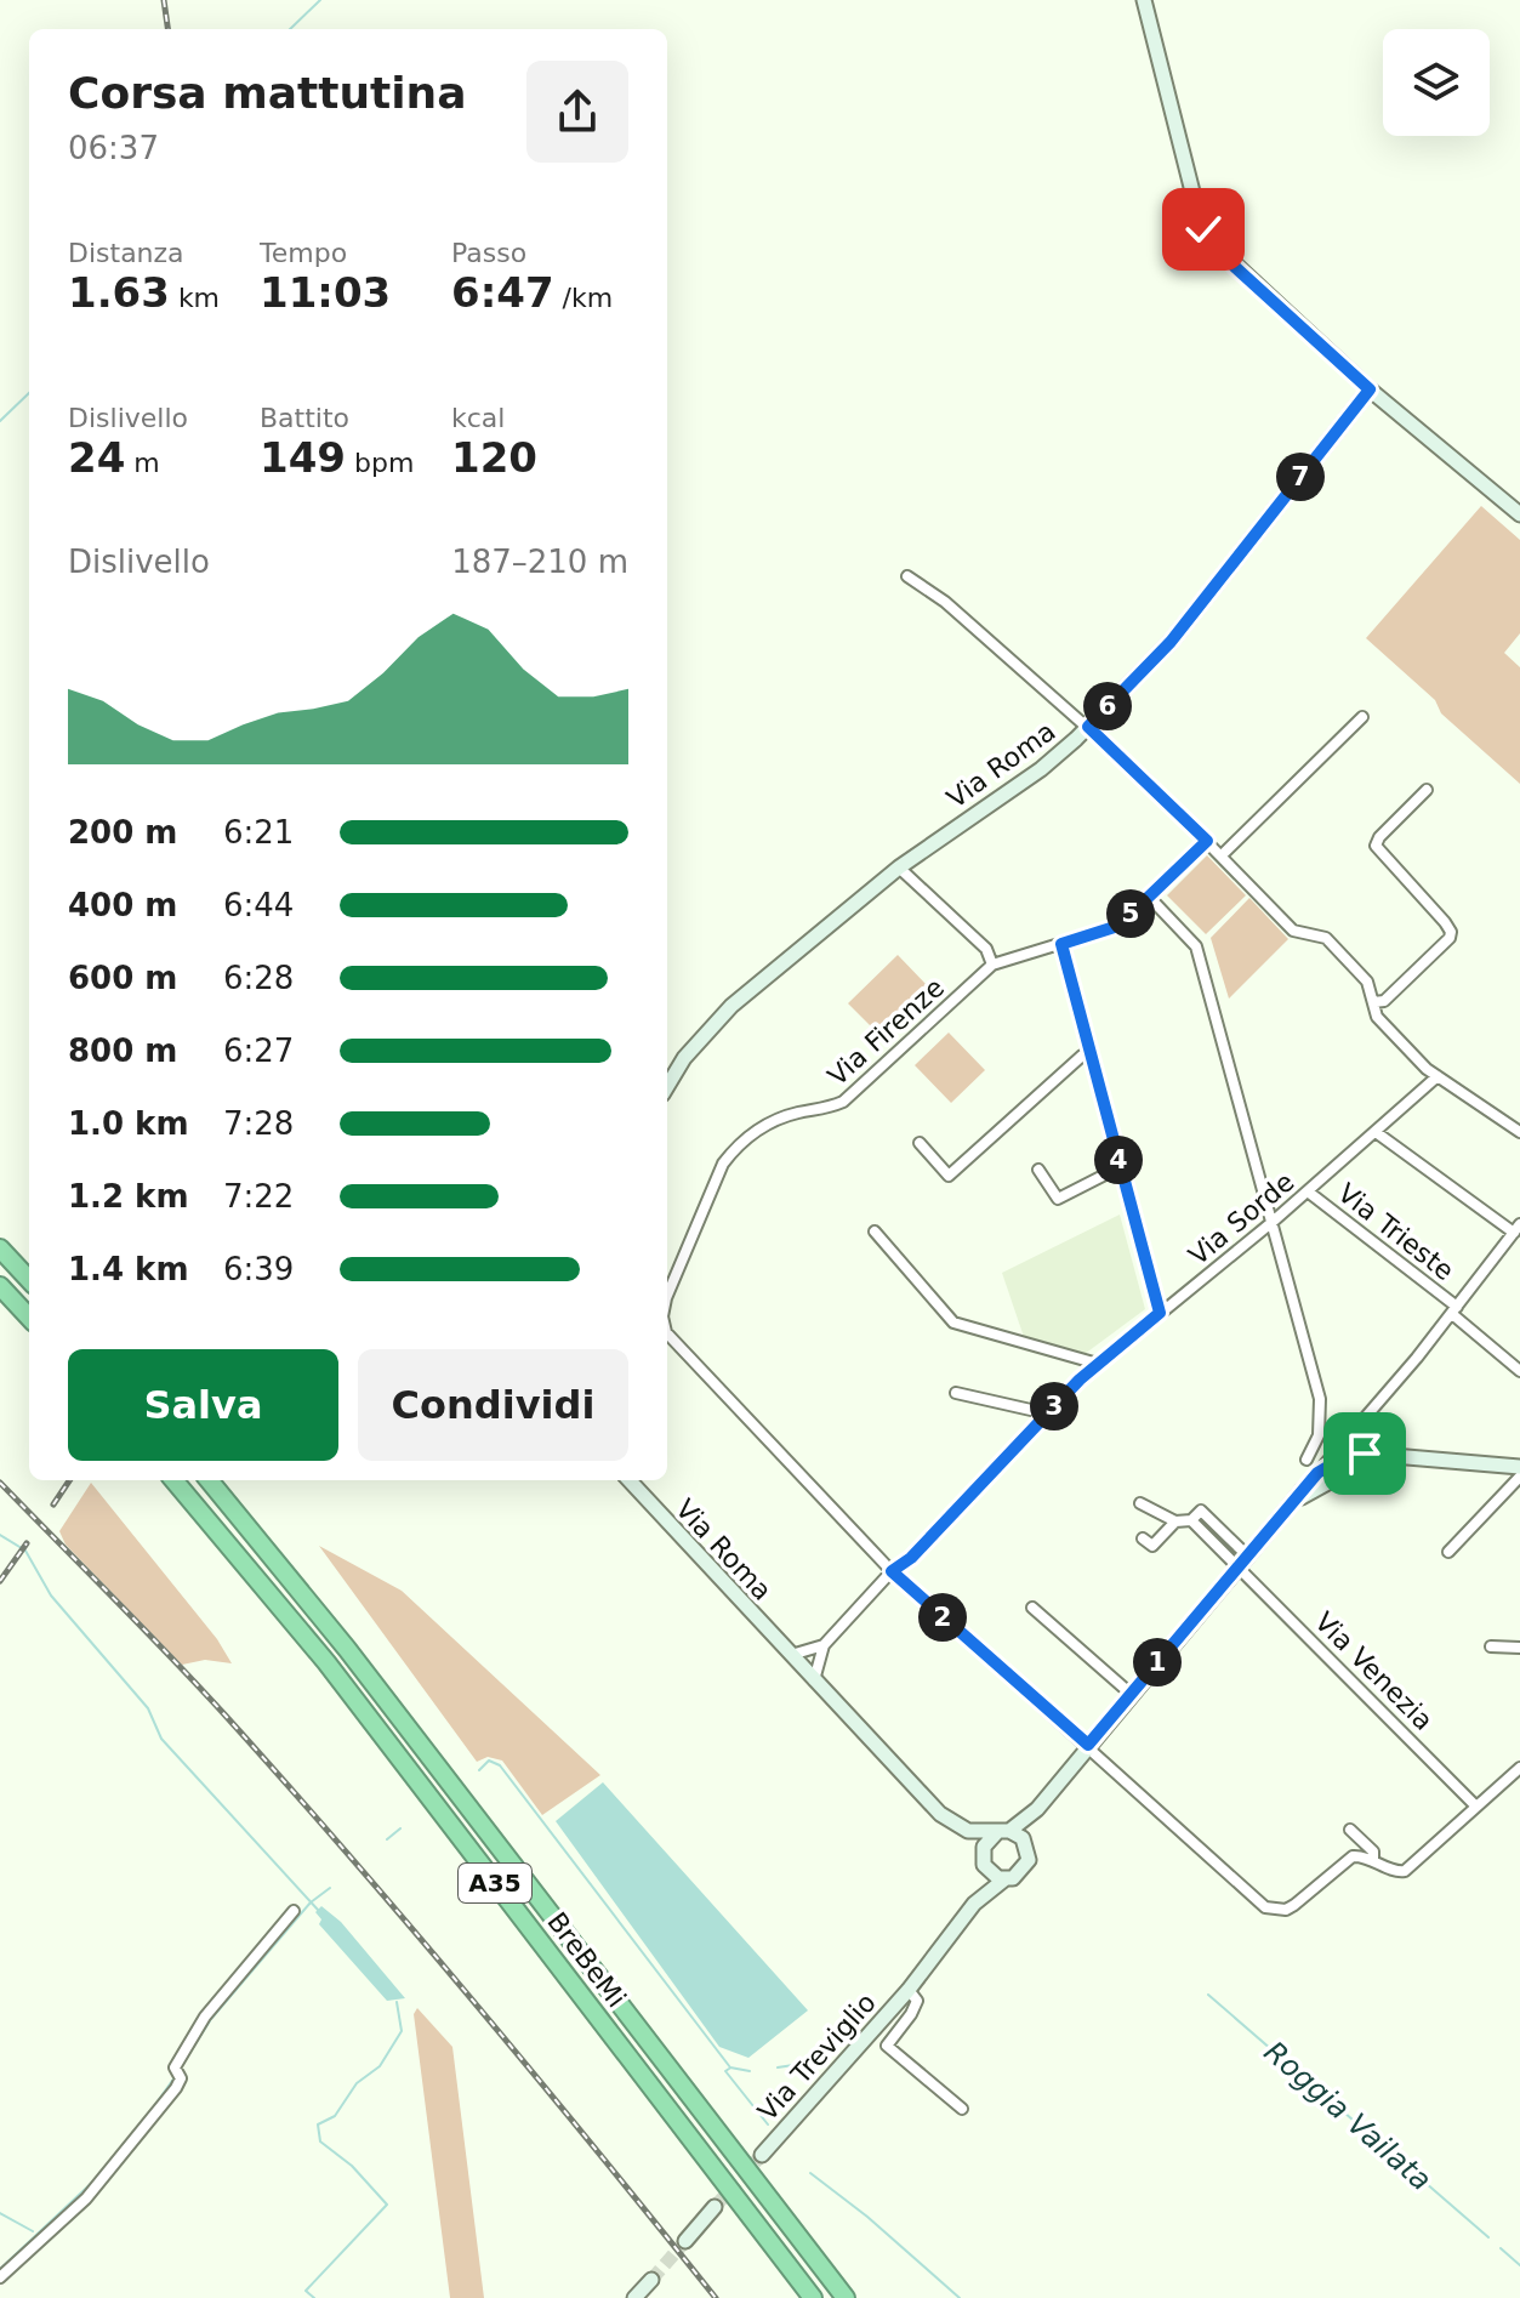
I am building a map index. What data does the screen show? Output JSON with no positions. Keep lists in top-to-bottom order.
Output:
{
  "streets": {
    "highway": ["A35", "BreBeMi"],
    "street": [
      "Via Roma",
      "Via Firenze",
      "Via Sorde",
      "Via Trieste",
      "Via Venezia",
      "Via Treviglio"
    ]
  },
  "crossings": [
    ["Via Roma", "Via Treviglio"],
    ["Via Firenze", "Via Sorde"],
    ["Via Firenze", "Via Treviglio"],
    ["Via Sorde", "Via Trieste"],
    ["Via Venezia", "Via Treviglio"]
  ],
  "water": ["Roggia Vailata"],
  "page": {
    "heading": ["Corsa mattutina", "06:37"],
    "stats": [
      ["Distanza", "1.63 km"],
      ["Tempo", "11:03"],
      ["Passo", "6:47 /km"],
      ["Dislivello", "24 m"],
      ["Battito", "149 bpm"],
      ["kcal", "120"]
    ],
    "pins": [
      "7",
      "6",
      "5",
      "4",
      "3",
      "2",
      "1"
    ],
    "chart": ["Dislivello", "187–210 m"],
    "list": [
      {
        "name": "200 m",
        "note": "6:21"
      },
      {
        "name": "400 m",
        "note": "6:44"
      },
      {
        "name": "600 m",
        "note": "6:28"
      },
      {
        "name": "800 m",
        "note": "6:27"
      },
      {
        "name": "1.0 km",
        "note": "7:28"
      },
      {
        "name": "1.2 km",
        "note": "7:22"
      },
      {
        "name": "1.4 km",
        "note": "6:39"
      }
    ],
    "buttons": ["Salva", "Condividi"]
  }
}
